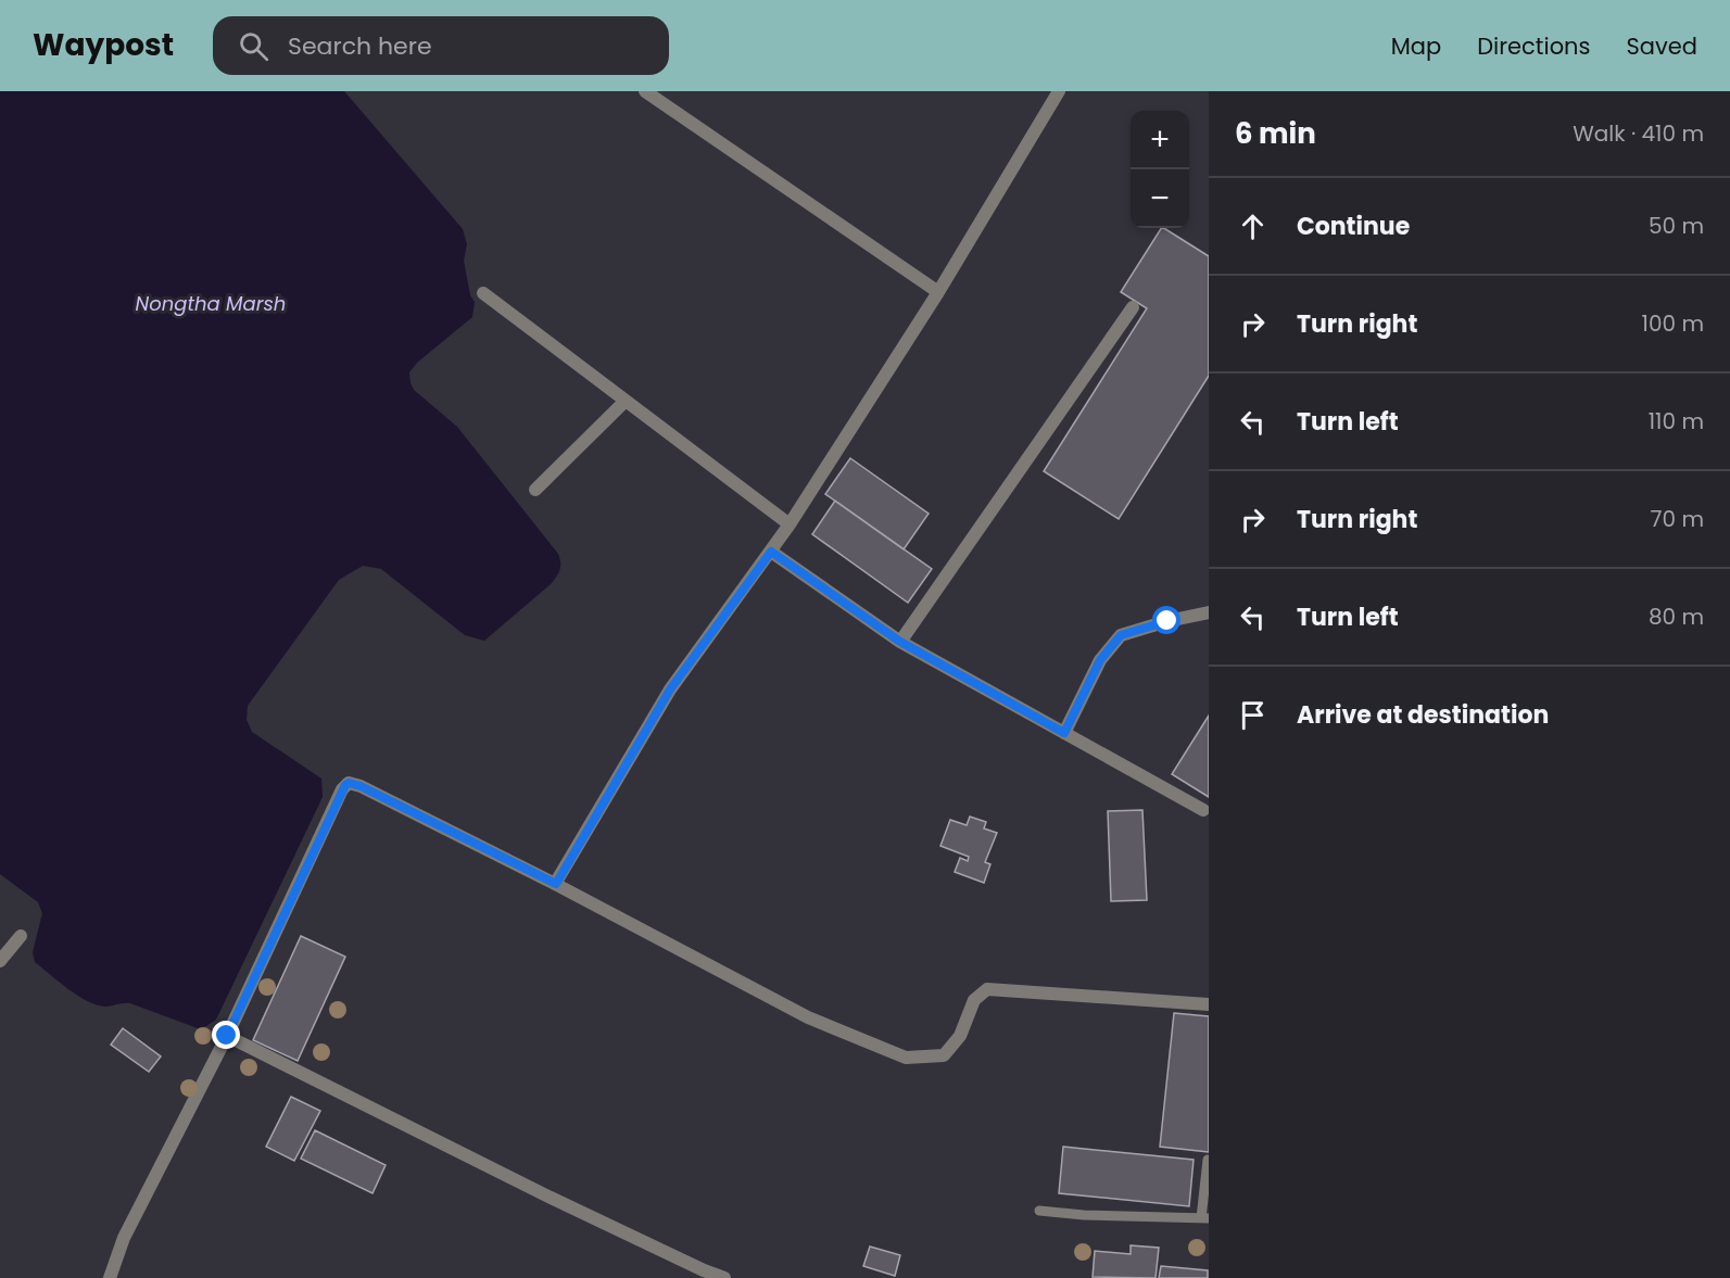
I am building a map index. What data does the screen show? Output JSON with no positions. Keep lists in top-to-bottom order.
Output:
{
  "water": ["Nongtha Marsh"],
  "page": {
    "header": "Waypost",
    "search": "Search here",
    "nav": ["Map", "Directions", "Saved"],
    "heading": ["6 min", "Walk · 410 m"],
    "map_buttons": ["+", "−"],
    "list": [
      ["Continue", "50 m"],
      ["Turn right", "100 m"],
      ["Turn left", "110 m"],
      ["Turn right", "70 m"],
      ["Turn left", "80 m"],
      "Arrive at destination"
    ]
  }
}
